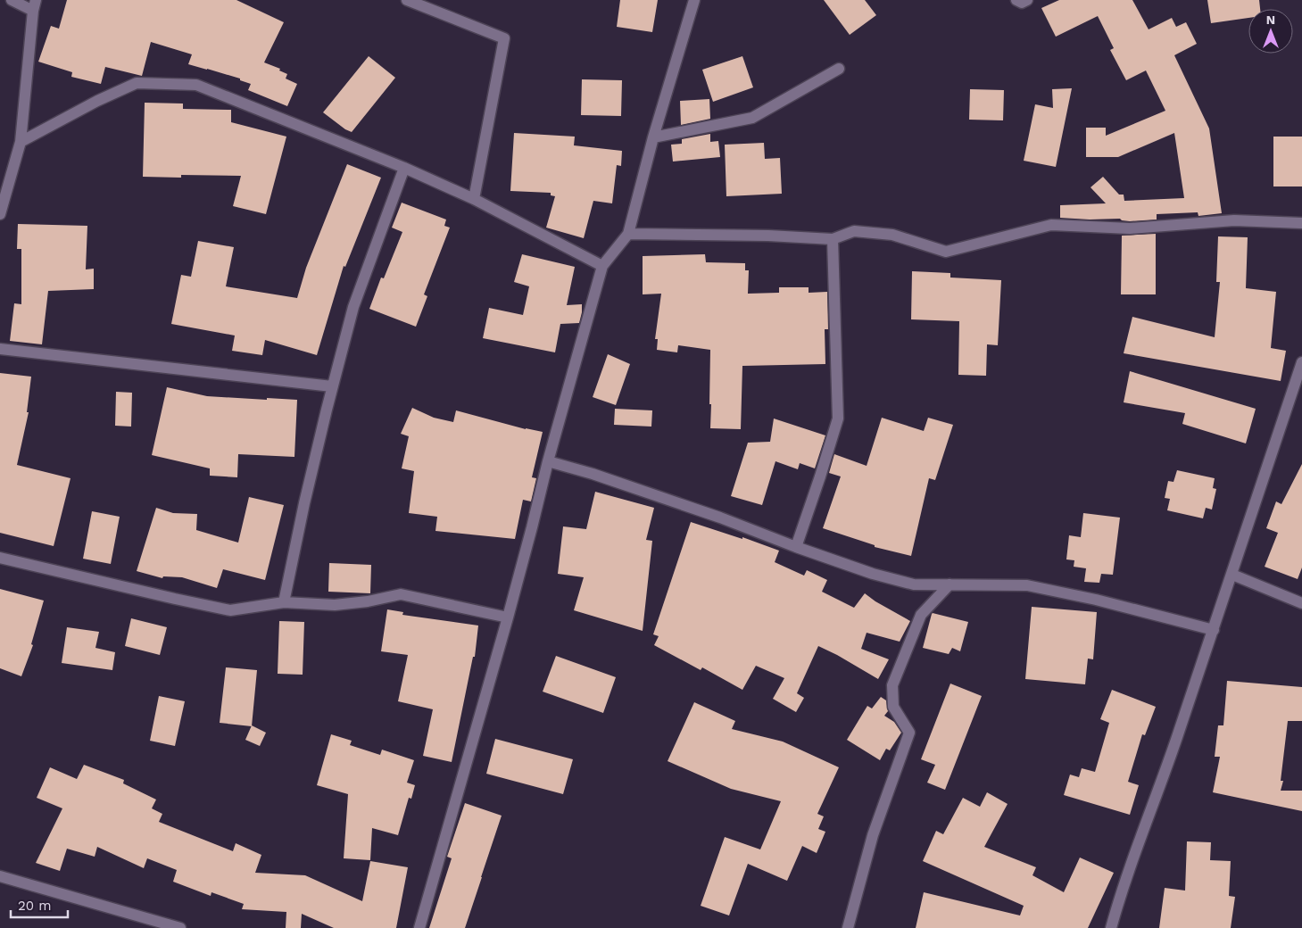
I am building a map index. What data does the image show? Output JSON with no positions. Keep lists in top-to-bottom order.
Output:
{
  "scale_bar": "20 m",
  "north": "top"
}
